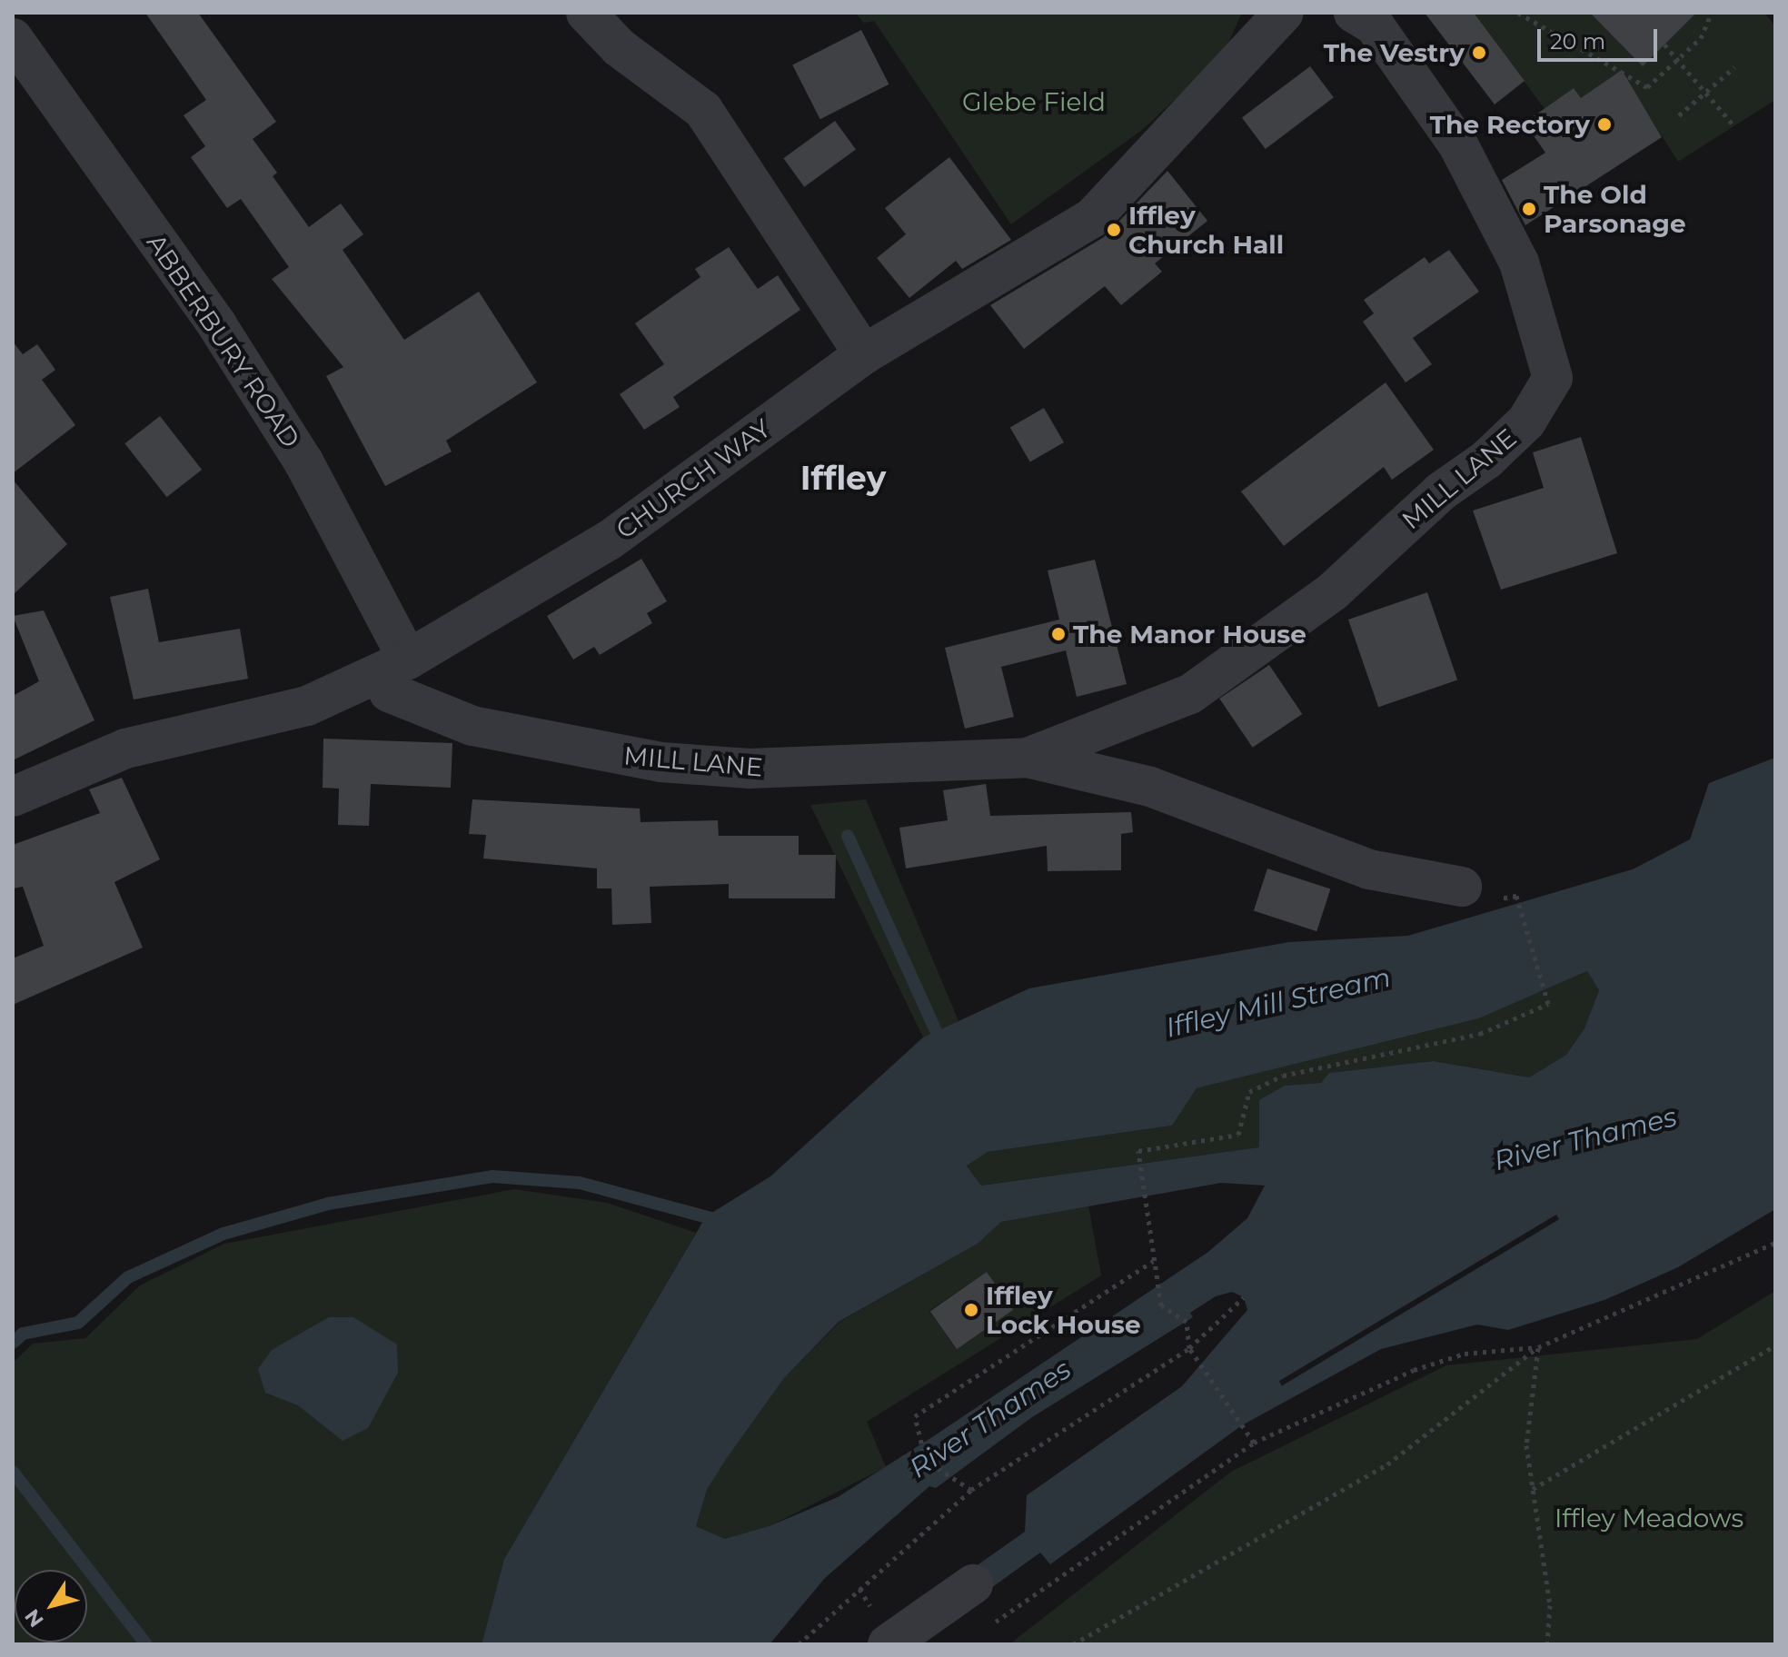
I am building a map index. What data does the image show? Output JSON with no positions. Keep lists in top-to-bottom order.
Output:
{
  "streets": {
    "street": ["ABBERBURY ROAD", "CHURCH WAY", "MILL LANE"]
  },
  "crossings": [
    ["ABBERBURY ROAD", "CHURCH WAY"],
    ["ABBERBURY ROAD", "MILL LANE"],
    ["CHURCH WAY", "MILL LANE"]
  ],
  "districts": ["Iffley"],
  "water": ["Iffley Mill Stream", "River Thames"],
  "parks": ["Glebe Field", "Iffley Meadows"],
  "places": [
    "The Vestry",
    "The Rectory",
    "The Old Parsonage",
    "Iffley Church Hall",
    "The Manor House",
    "Iffley Lock House"
  ],
  "scale_bar": "20 m",
  "north": "bottom left"
}
